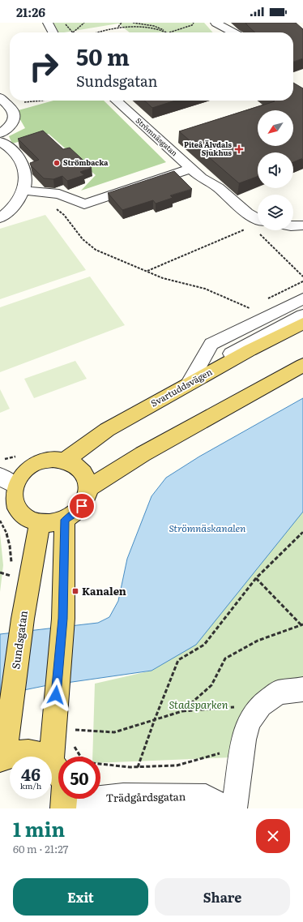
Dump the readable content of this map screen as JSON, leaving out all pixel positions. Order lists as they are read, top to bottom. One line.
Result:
{"streets":{"main road":["Svartuddsvägen","Sundsgatan"],"street":["Strömnäsgatan","Trädgårdsgatan"]},"crossings":[["Svartuddsvägen","Sundsgatan"],["Sundsgatan","Trädgårdsgatan"]],"water":["Strömnäskanalen"],"parks":["Stadsparken"],"places":{"health":["Piteå Älvdals Sjukhus"],"other":["Strömbacka"],"transit":["Kanalen"]},"north":"bottom left","page":{"status":"21:26","turn":["50 m","Sundsgatan"],"speed":"46 km/h","limit":"50","heading":["1 min","60 m · 21:27"],"buttons":["Exit","Share"]}}
